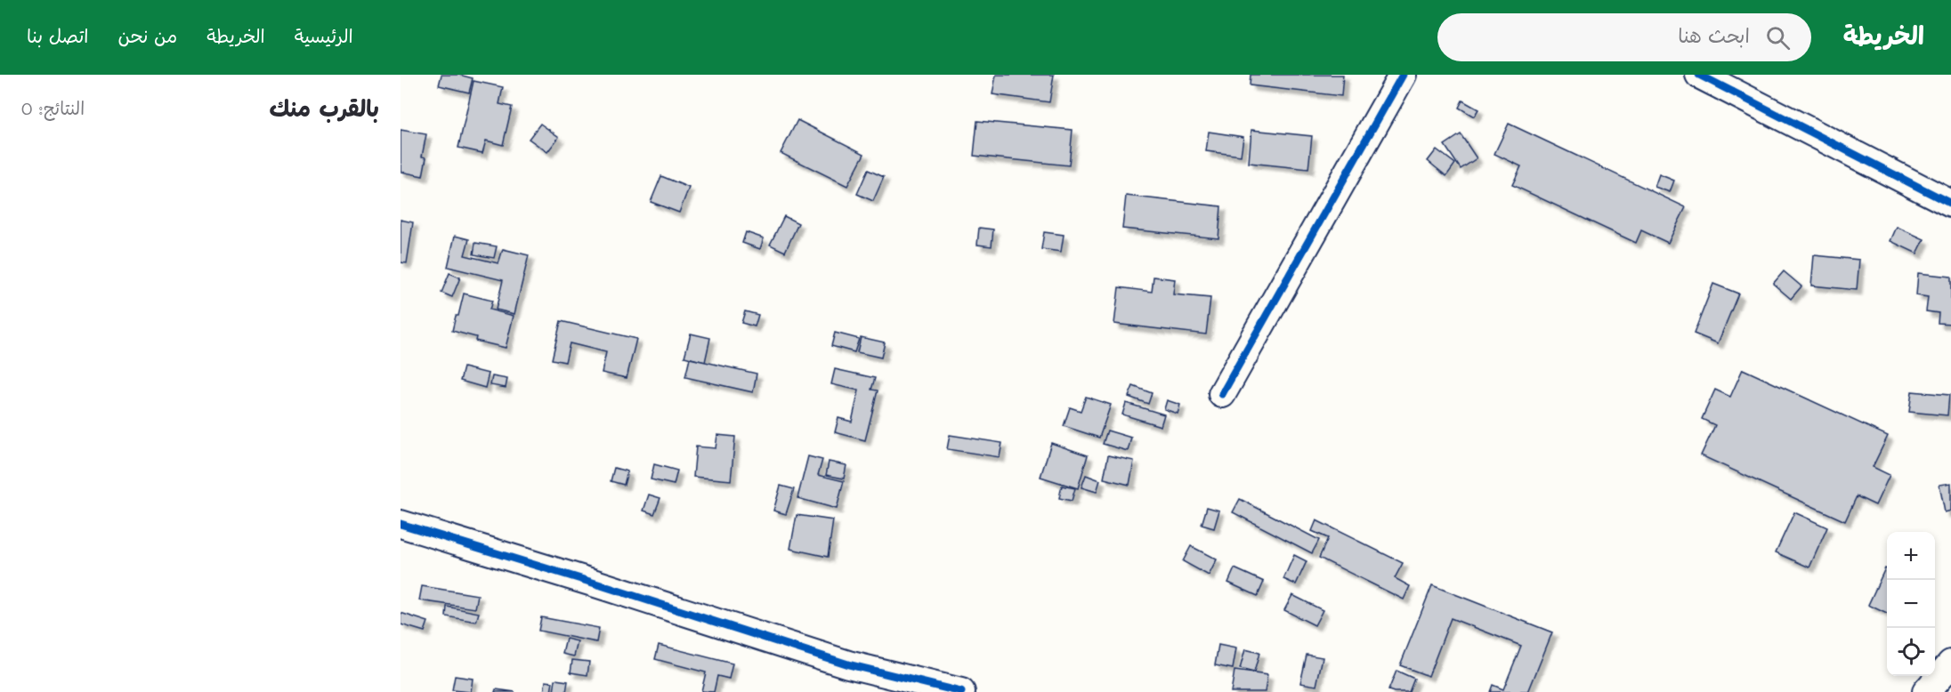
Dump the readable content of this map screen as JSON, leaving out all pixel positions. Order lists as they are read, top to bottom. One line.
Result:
{"page":{"header":"الخريطة","search":"ابحث هنا","nav":["الرئيسية","الخريطة","من نحن","اتصل بنا"],"heading":["بالقرب منك","النتائج: 0"],"map_buttons":["+","−"]}}
